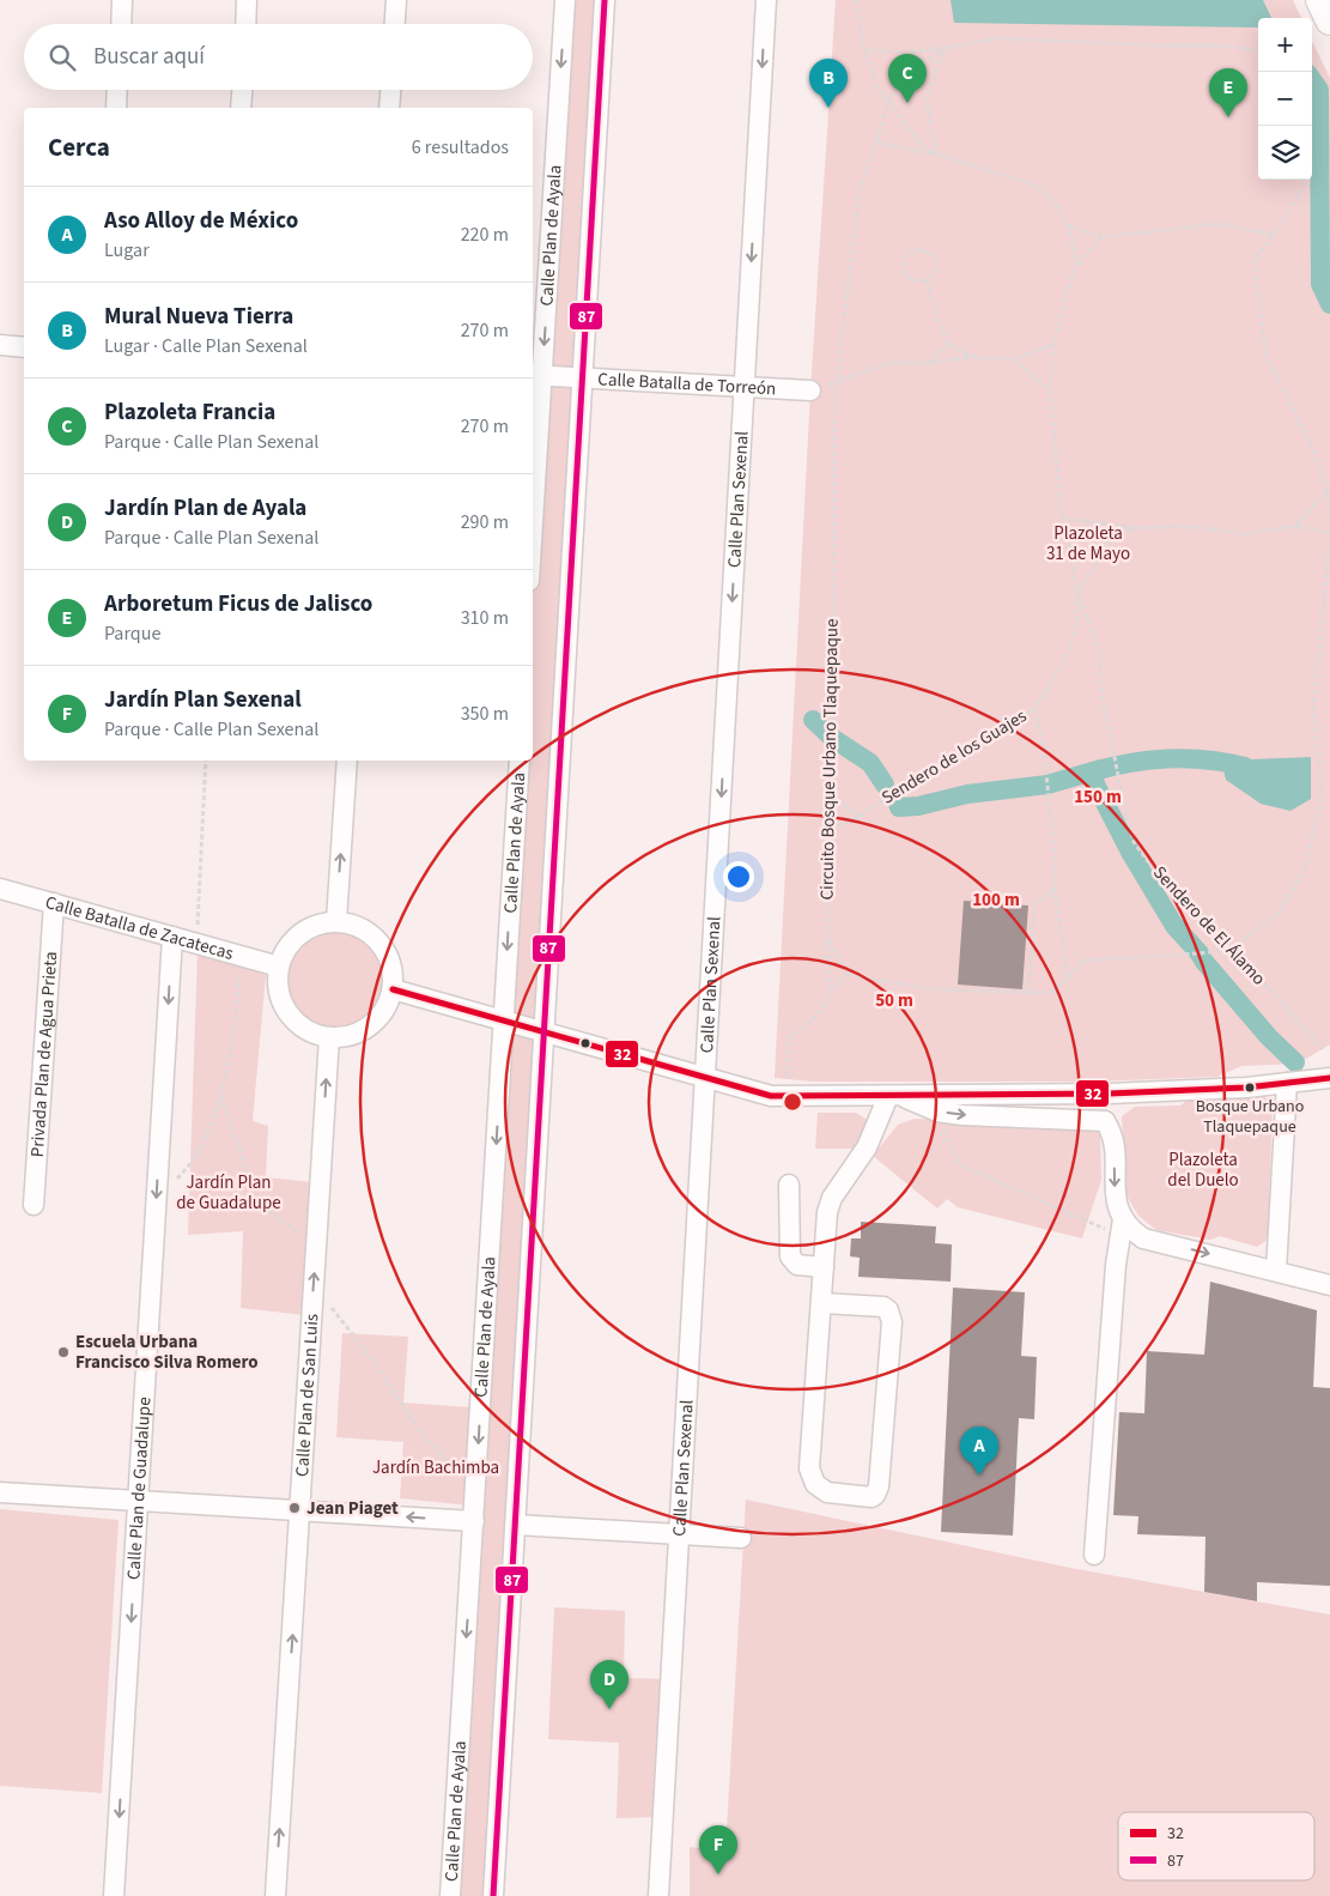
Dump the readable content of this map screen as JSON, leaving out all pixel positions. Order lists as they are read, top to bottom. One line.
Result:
{"streets":{"street":["Calle Plan de Ayala","Calle Batalla de Torreón","Calle Plan Sexenal","Calle Batalla de Zacatecas","Privada Plan de Agua Prieta","Calle Plan de San Luis","Calle Plan de Guadalupe"],"path":["Sendero de los Guajes","Circuito Bosque Urbano Tlaquepaque","Sendero de El Álamo"]},"crossings":[["Calle Plan de Ayala","Calle Batalla de Torreón"],["Calle Batalla de Torreón","Calle Plan Sexenal"],["Sendero de los Guajes","Circuito Bosque Urbano Tlaquepaque"],["Sendero de los Guajes","Sendero de El Álamo"],["Circuito Bosque Urbano Tlaquepaque","Sendero de El Álamo"],["Calle Batalla de Zacatecas","Privada Plan de Agua Prieta"],["Calle Batalla de Zacatecas","Calle Plan de San Luis"],["Calle Batalla de Zacatecas","Calle Plan de Guadalupe"]],"one_way":["Calle Plan de San Luis","Calle Plan de Guadalupe"],"parks":["Plazoleta 31 de Mayo","Plazoleta del Duelo","Jardín Plan de Guadalupe","Jardín Bachimba"],"places":["Bosque Urbano Tlaquepaque","Escuela Urbana Francisco Silva Romero","Jean Piaget"],"lines":["transit line 87","transit line 32"],"legend":["32","87"],"page":{"map_buttons":["+","−"],"search":"Buscar aquí","pins":["C","B","E","A","D","F"],"heading":["Cerca","6 resultados"],"list":[{"mark":"A","name":"Aso Alloy de México","note":"Lugar","value":"220 m"},{"mark":"B","name":"Mural Nueva Tierra","note":"Lugar · Calle Plan Sexenal","value":"270 m"},{"mark":"C","name":"Plazoleta Francia","note":"Parque · Calle Plan Sexenal","value":"270 m"},{"mark":"D","name":"Jardín Plan de Ayala","note":"Parque · Calle Plan Sexenal","value":"290 m"},{"mark":"E","name":"Arboretum Ficus de Jalisco","note":"Parque","value":"310 m"},{"mark":"F","name":"Jardín Plan Sexenal","note":"Parque · Calle Plan Sexenal","value":"350 m"}]},"rings":["150 m","100 m","50 m"]}
